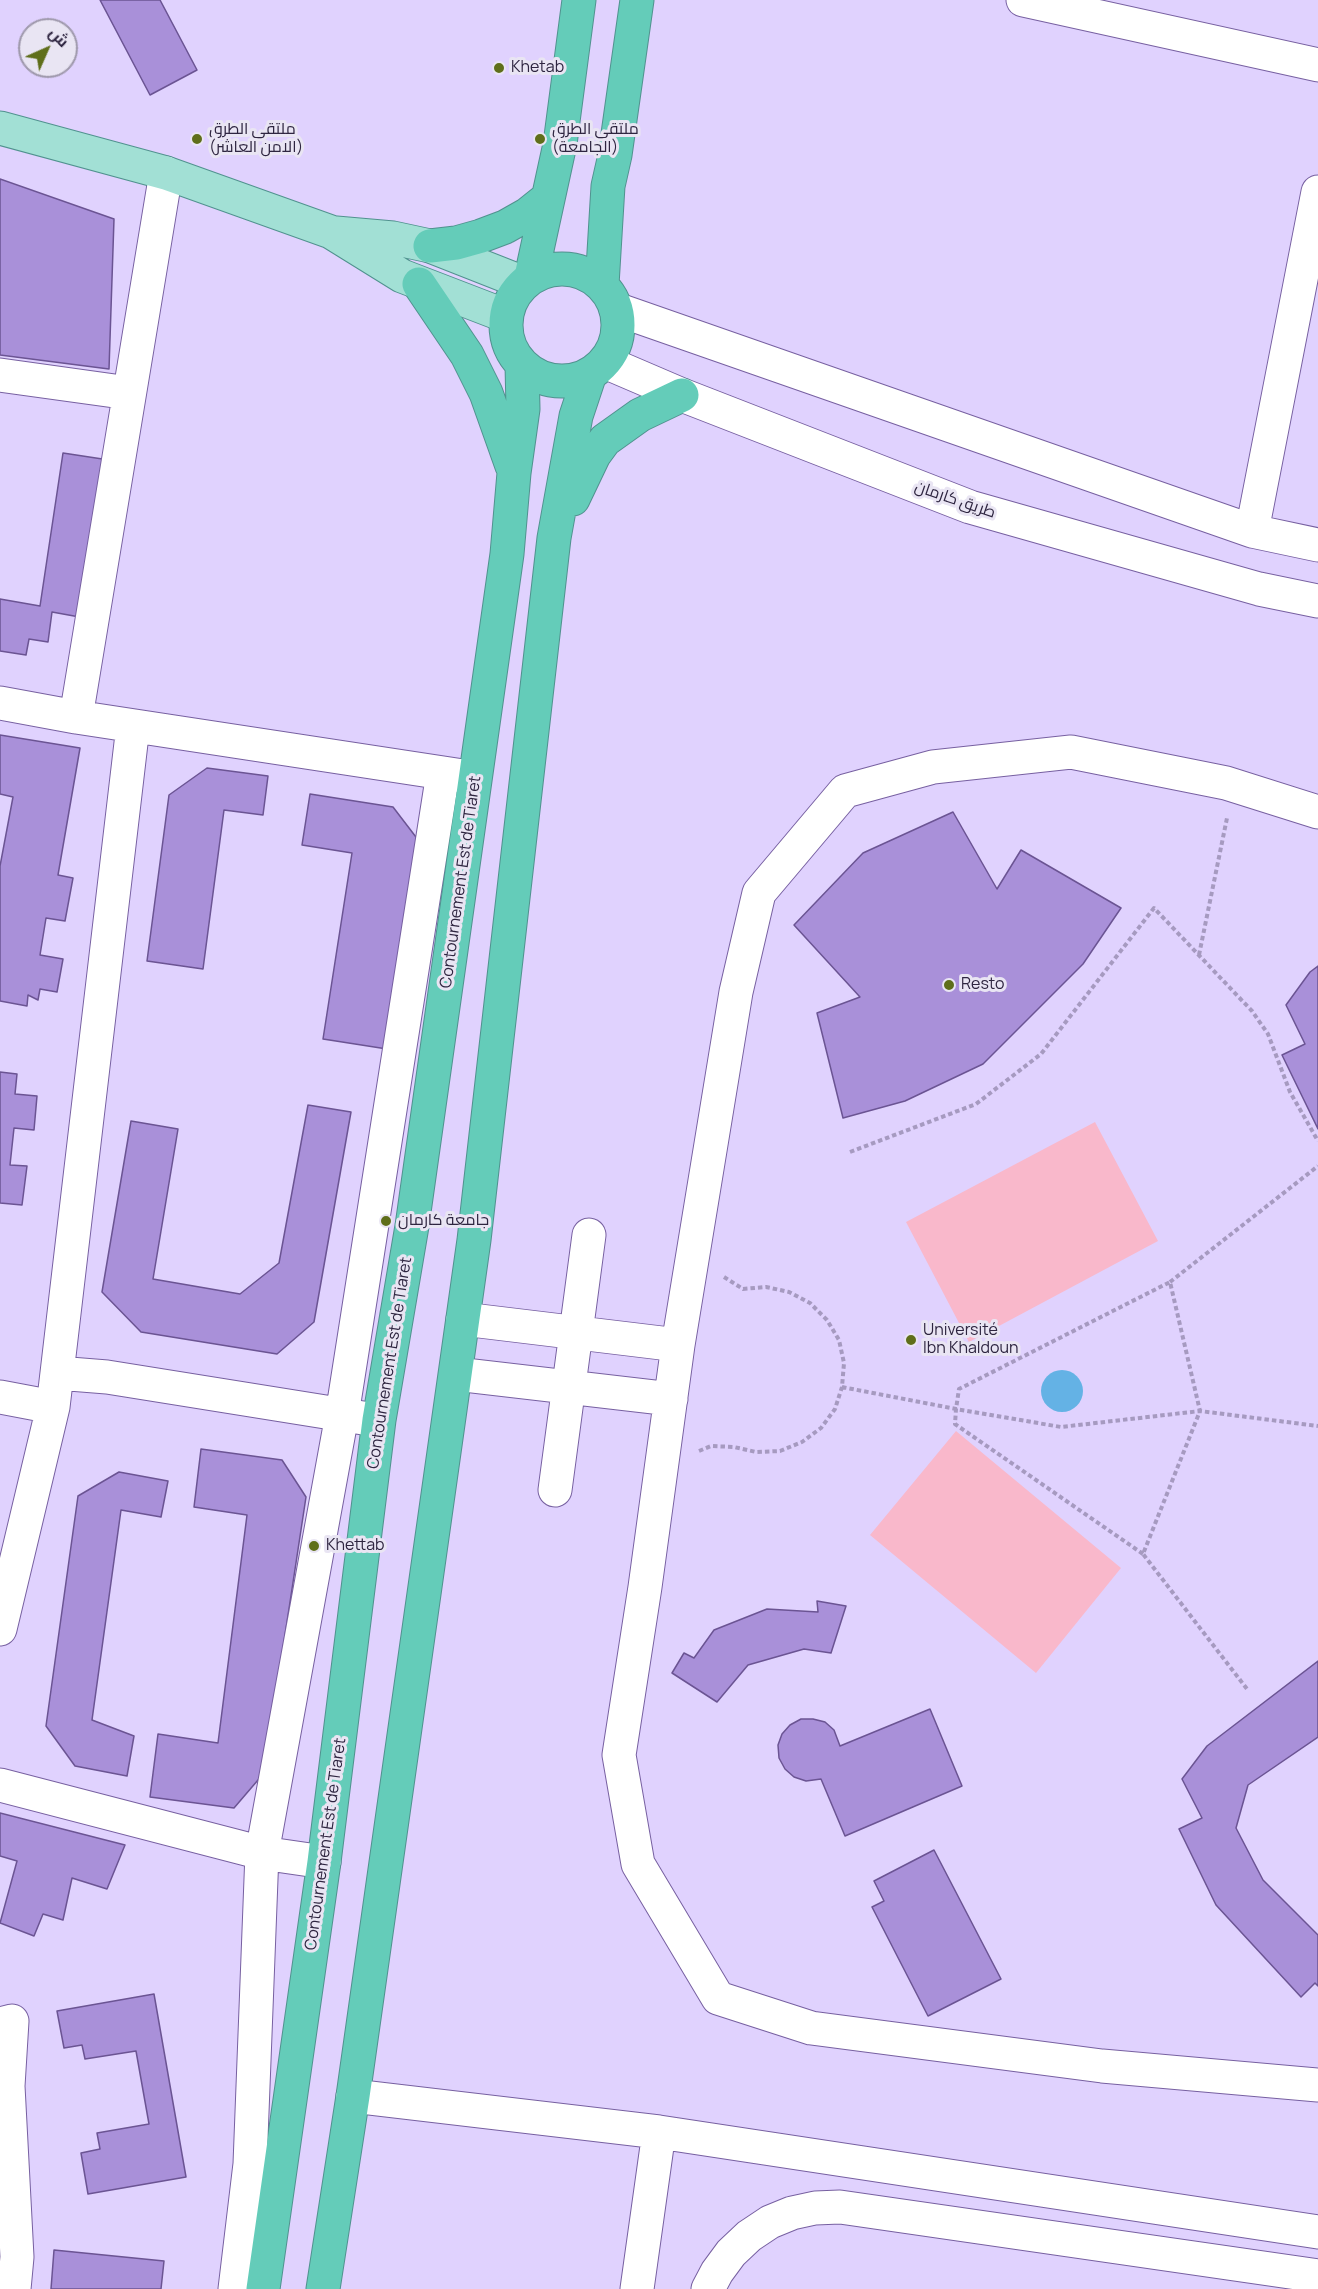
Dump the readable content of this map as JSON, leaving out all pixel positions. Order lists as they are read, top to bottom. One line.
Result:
{"streets":{"highway":["Contournement Est de Tiaret"],"street":["طريق كارمان"]},"crossings":[["طريق كارمان","Contournement Est de Tiaret"]],"places":["Khetab","ملتقى الطرق (الامن العاشر)","ملتقى الطرق (الجامعة)","Resto","جامعة كارمان","Université Ibn Khaldoun","Khettab"],"north":"top right"}
